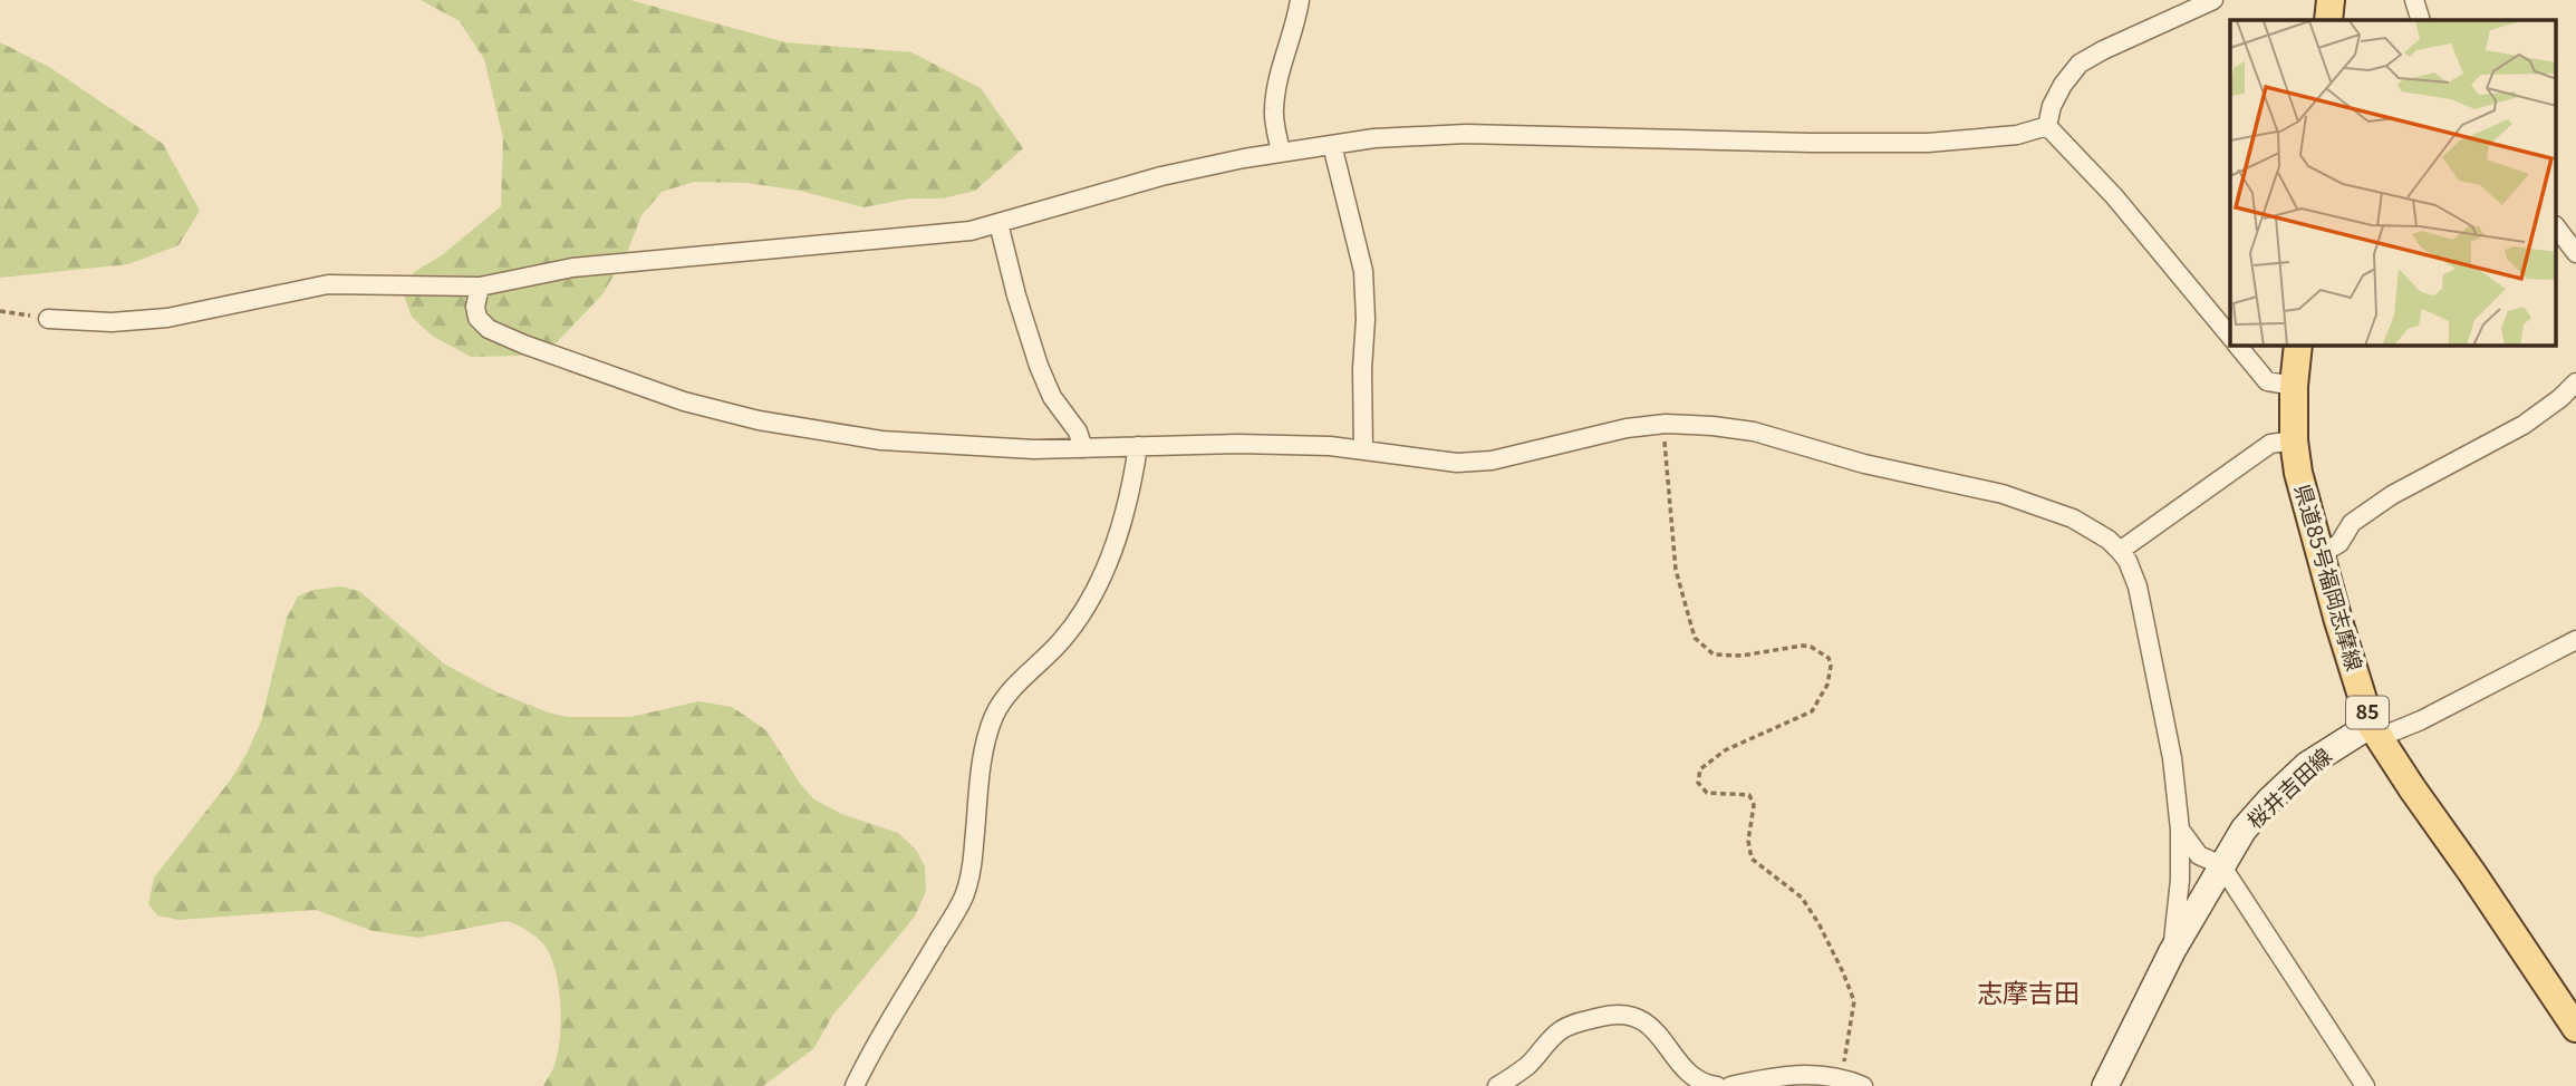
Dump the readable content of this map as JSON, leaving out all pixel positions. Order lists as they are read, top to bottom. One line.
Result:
{"streets":{"main road":["県道85号福岡志摩線","85","桜井吉田線"]},"crossings":[["県道85号福岡志摩線","桜井吉田線"]],"districts":["志摩吉田"]}
